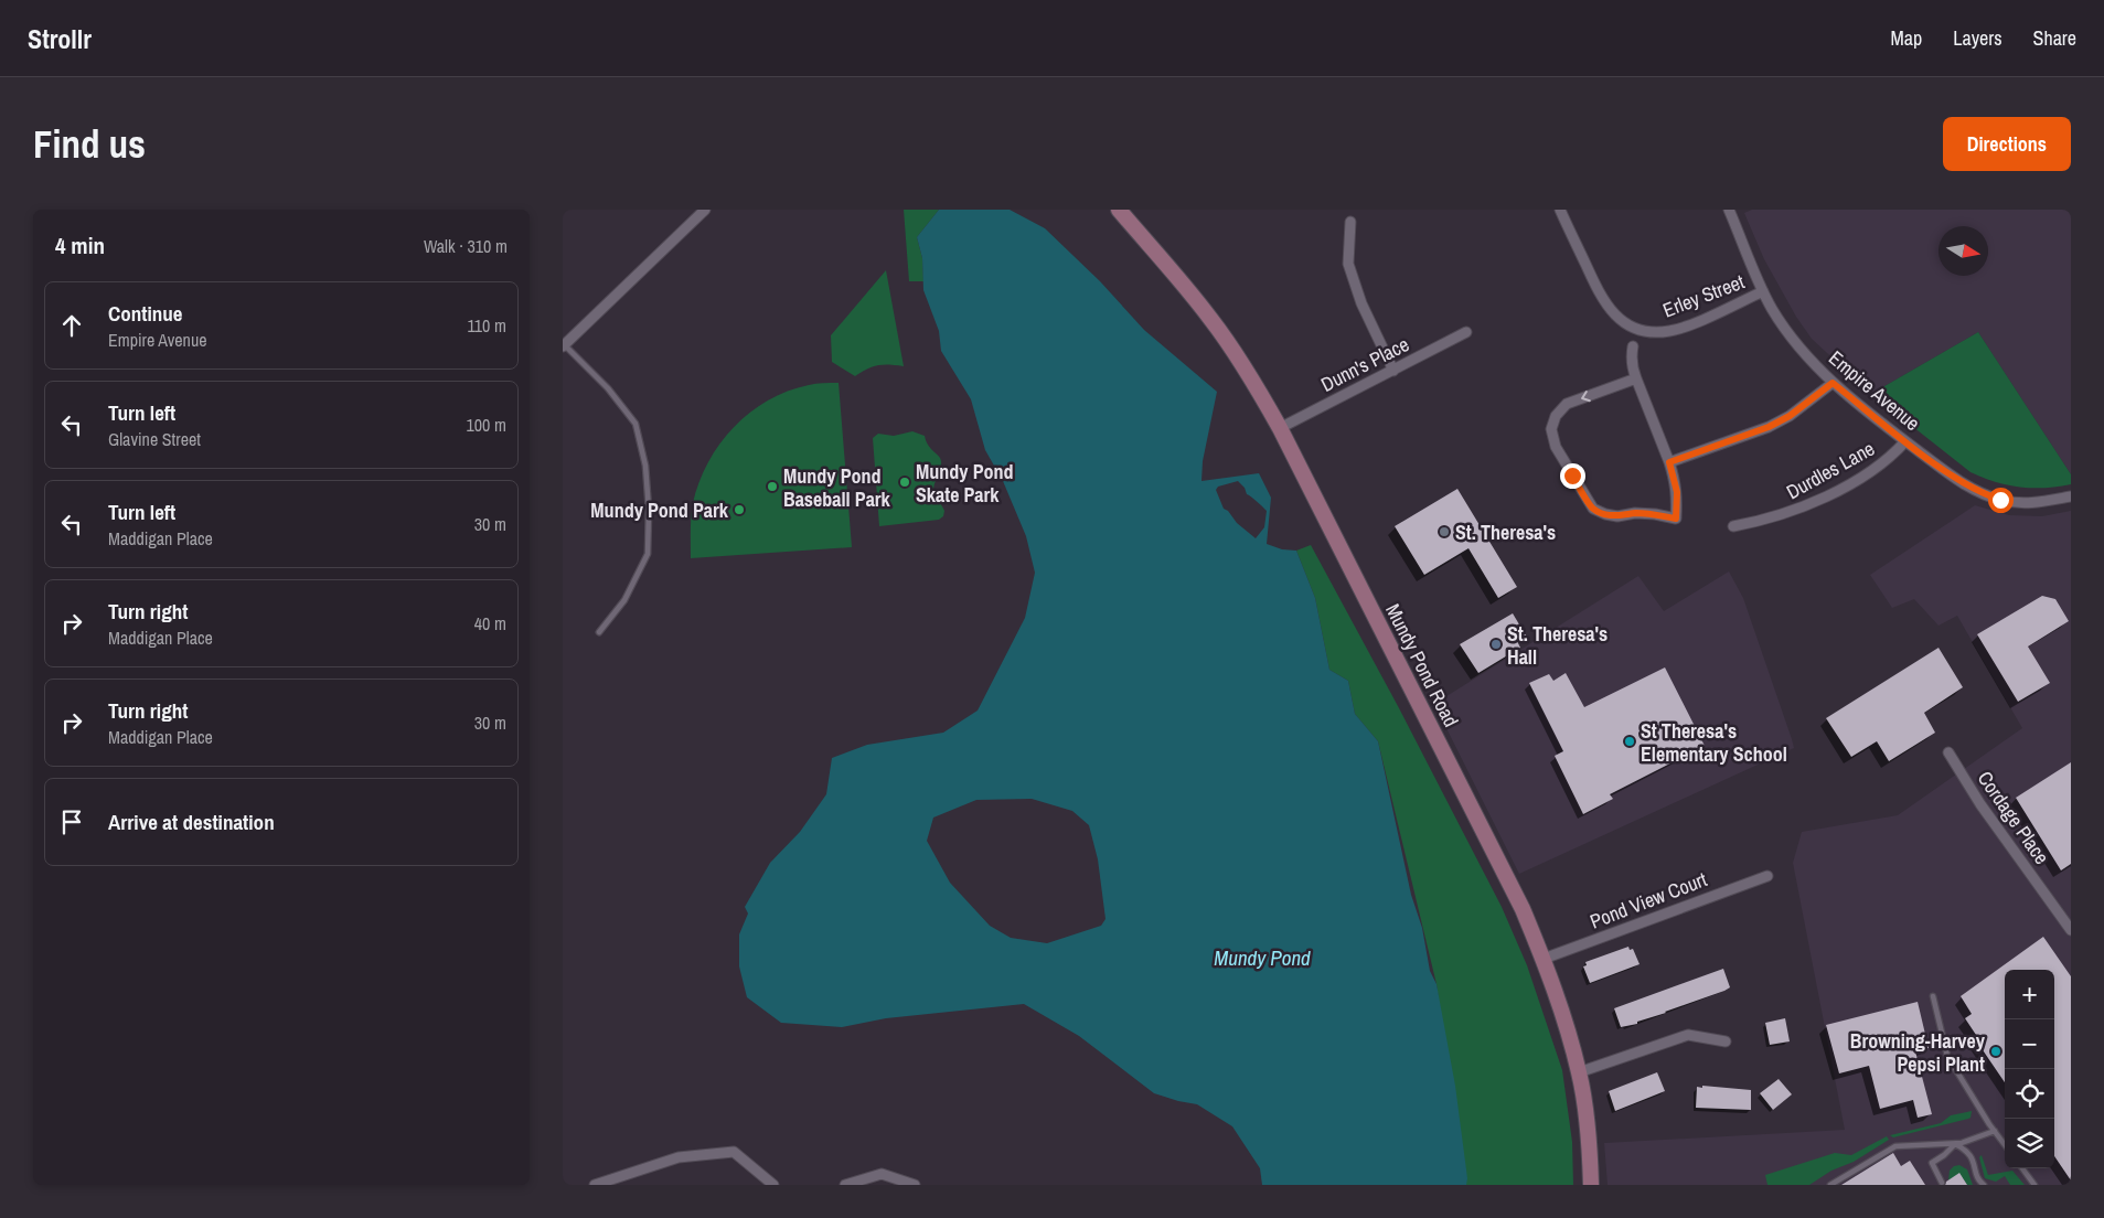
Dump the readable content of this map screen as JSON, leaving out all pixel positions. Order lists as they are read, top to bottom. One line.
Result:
{"streets":{"street":["Erley Street","Dunn's Place","Empire Avenue","Durdles Lane","Mundy Pond Road","Cordage Place","Pond View Court"]},"crossings":[["Erley Street","Empire Avenue"],["Dunn's Place","Mundy Pond Road"],["Empire Avenue","Durdles Lane"],["Mundy Pond Road","Pond View Court"]],"water":["Mundy Pond"],"places":["Mundy Pond Skate Park","Mundy Pond Baseball Park","Mundy Pond Park","St. Theresa's","St. Theresa's Hall","St Theresa's Elementary School","Browning-Harvey Pepsi Plant"],"north":"right","page":{"header":"Strollr","nav":["Map","Layers","Share"],"buttons":"Directions","title":"Find us","heading":["4 min","Walk · 310 m"],"list":[["Continue","Empire Avenue","110 m"],["Turn left","Glavine Street","100 m"],["Turn left","Maddigan Place","30 m"],["Turn right","Maddigan Place","40 m"],["Turn right","Maddigan Place","30 m"],"Arrive at destination"],"map_buttons":["+","−"]}}
